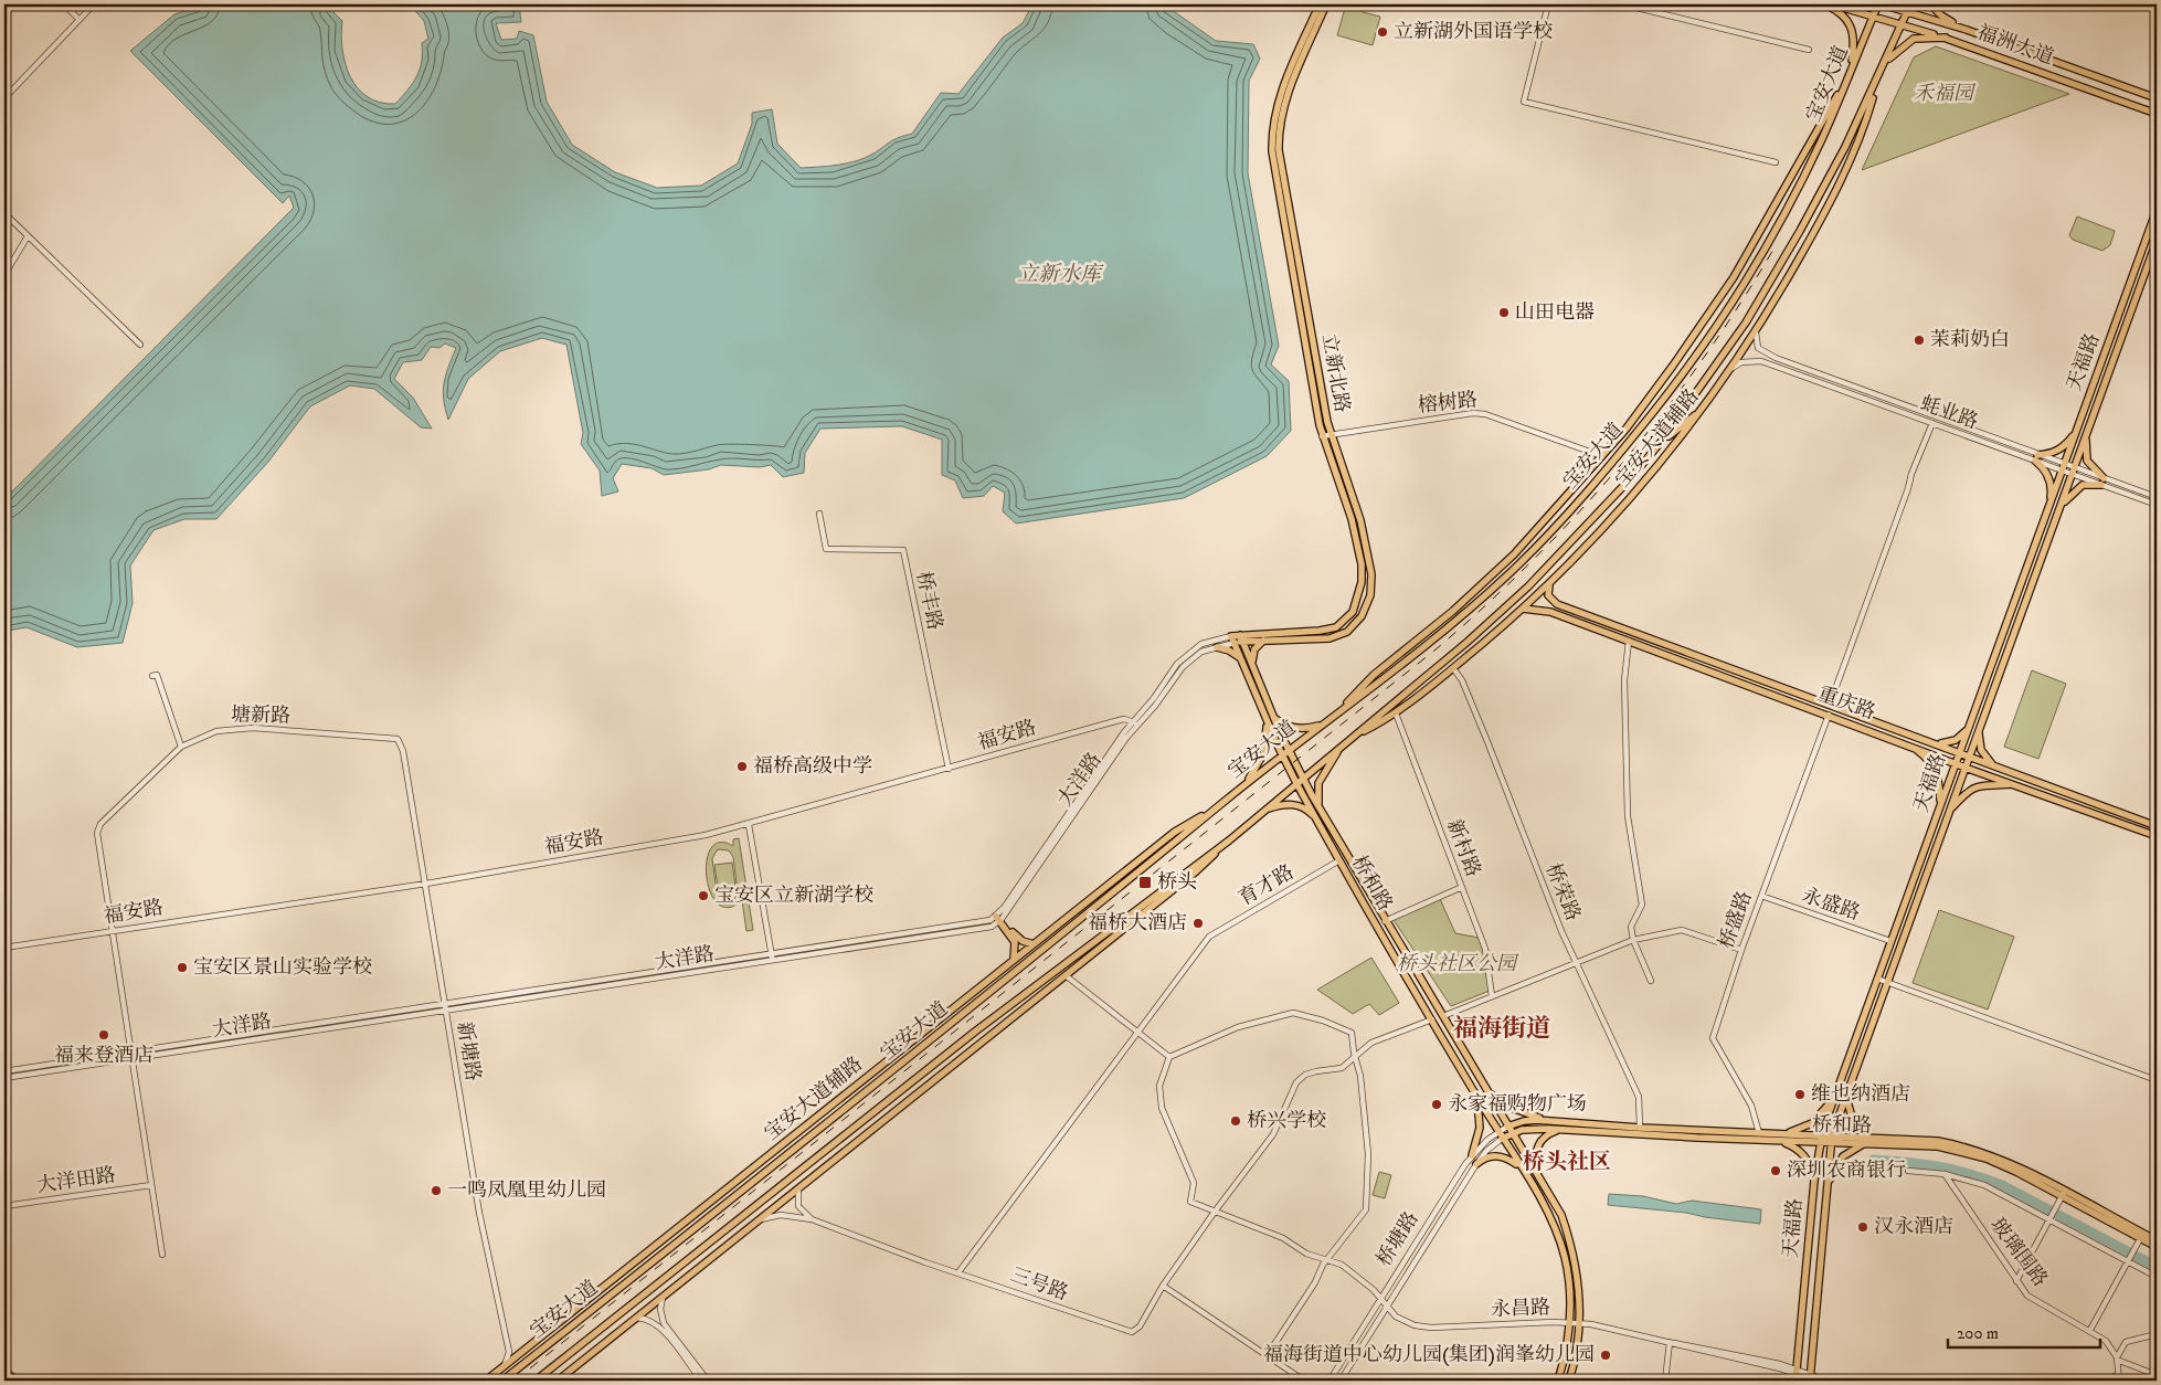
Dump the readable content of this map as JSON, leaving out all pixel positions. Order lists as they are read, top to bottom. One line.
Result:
{"streets":{"main road":["福洲大道","宝安大道","天福路","立新北路","宝安大道辅路","重庆路","桥和路","桥塘路"],"street":["榕树路","蚝业路","桥丰路","塘新路","福安路","大洋路","新村路","育才路","桥荣路","永盛路","桥盛路","新塘路","大洋田路","玻璃围路","三号路","永昌路"]},"crossings":[["福洲大道","宝安大道"],["宝安大道","宝安大道辅路"],["宝安大道","桥和路"],["天福路","蚝业路"],["天福路","重庆路"],["天福路","桥和路"],["天福路","永盛路"],["天福路","永昌路"],["立新北路","榕树路"],["立新北路","大洋路"],["立新北路","桥和路"],["榕树路","宝安大道辅路"],["蚝业路","宝安大道辅路"],["宝安大道辅路","重庆路"],["宝安大道辅路","新村路"],["宝安大道辅路","桥荣路"],["宝安大道辅路","新塘路"],["桥丰路","福安路"],["重庆路","桥盛路"],["塘新路","福安路"],["塘新路","新塘路"],["福安路","大洋路"],["福安路","新塘路"],["大洋路","桥和路"],["大洋路","新塘路"],["桥和路","育才路"],["桥和路","桥荣路"],["桥和路","桥盛路"],["桥和路","桥塘路"],["桥和路","永昌路"],["永盛路","桥盛路"],["桥塘路","永昌路"]],"districts":["福海街道","桥头社区"],"water":["立新水库"],"parks":["禾福园","桥头社区公园"],"places":{"other":["立新湖外国语学校","山田电器","茉莉奶白","福桥高级中学","宝安区立新湖学校","福桥大酒店","宝安区景山实验学校","福来登酒店","维也纳酒店","永家福购物广场","桥兴学校","深圳农商银行","一鸣凤凰里幼儿园","汉永酒店","福海街道中心幼儿园(集团)润峯幼儿园"],"transit":["桥头"]},"scale_bar":"200 m"}
